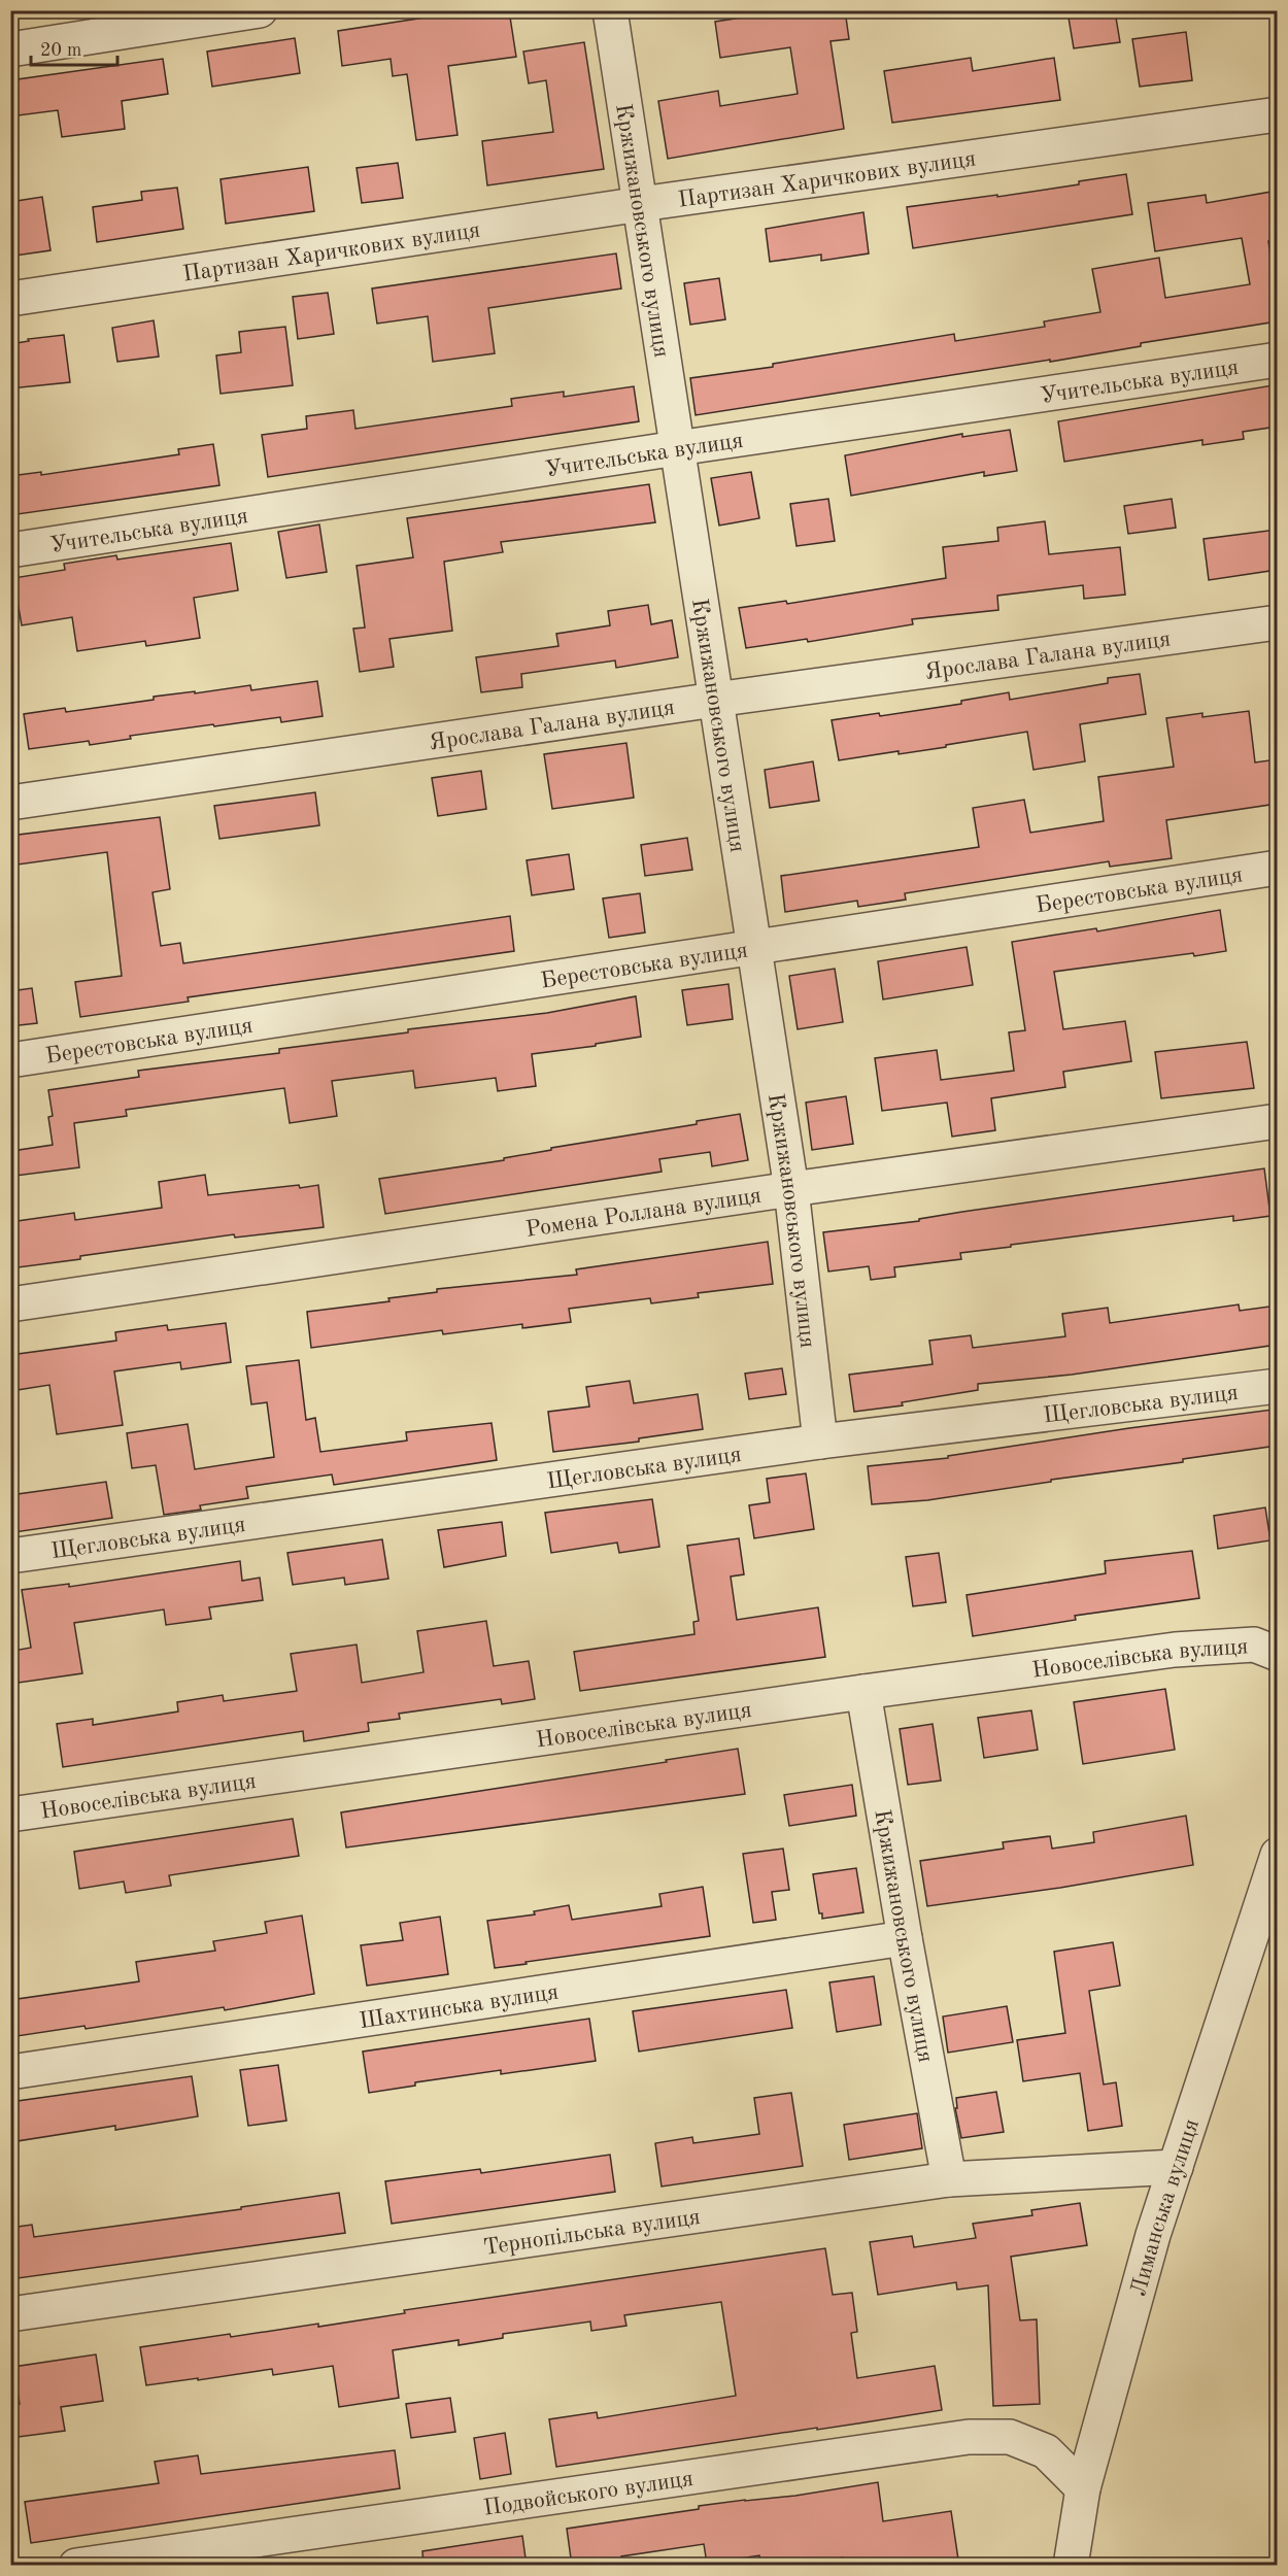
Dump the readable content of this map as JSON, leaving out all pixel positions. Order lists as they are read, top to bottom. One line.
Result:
{"streets":{"street":["Партизан Харичкових вулиця","Кржижановського вулиця","Учительська вулиця","Ярослава Галана вулиця","Берестовська вулиця","Ромена Роллана вулиця","Щегловська вулиця","Новоселівська вулиця","Шахтинська вулиця","Лиманська вулиця","Тернопільська вулиця","Подвойського вулиця"]},"crossings":[["Партизан Харичкових вулиця","Кржижановського вулиця"],["Кржижановського вулиця","Учительська вулиця"],["Кржижановського вулиця","Ярослава Галана вулиця"],["Кржижановського вулиця","Берестовська вулиця"],["Кржижановського вулиця","Ромена Роллана вулиця"],["Кржижановського вулиця","Щегловська вулиця"],["Кржижановського вулиця","Новоселівська вулиця"],["Кржижановського вулиця","Шахтинська вулиця"],["Кржижановського вулиця","Тернопільська вулиця"],["Лиманська вулиця","Тернопільська вулиця"],["Лиманська вулиця","Подвойського вулиця"]],"scale_bar":"20 m"}
